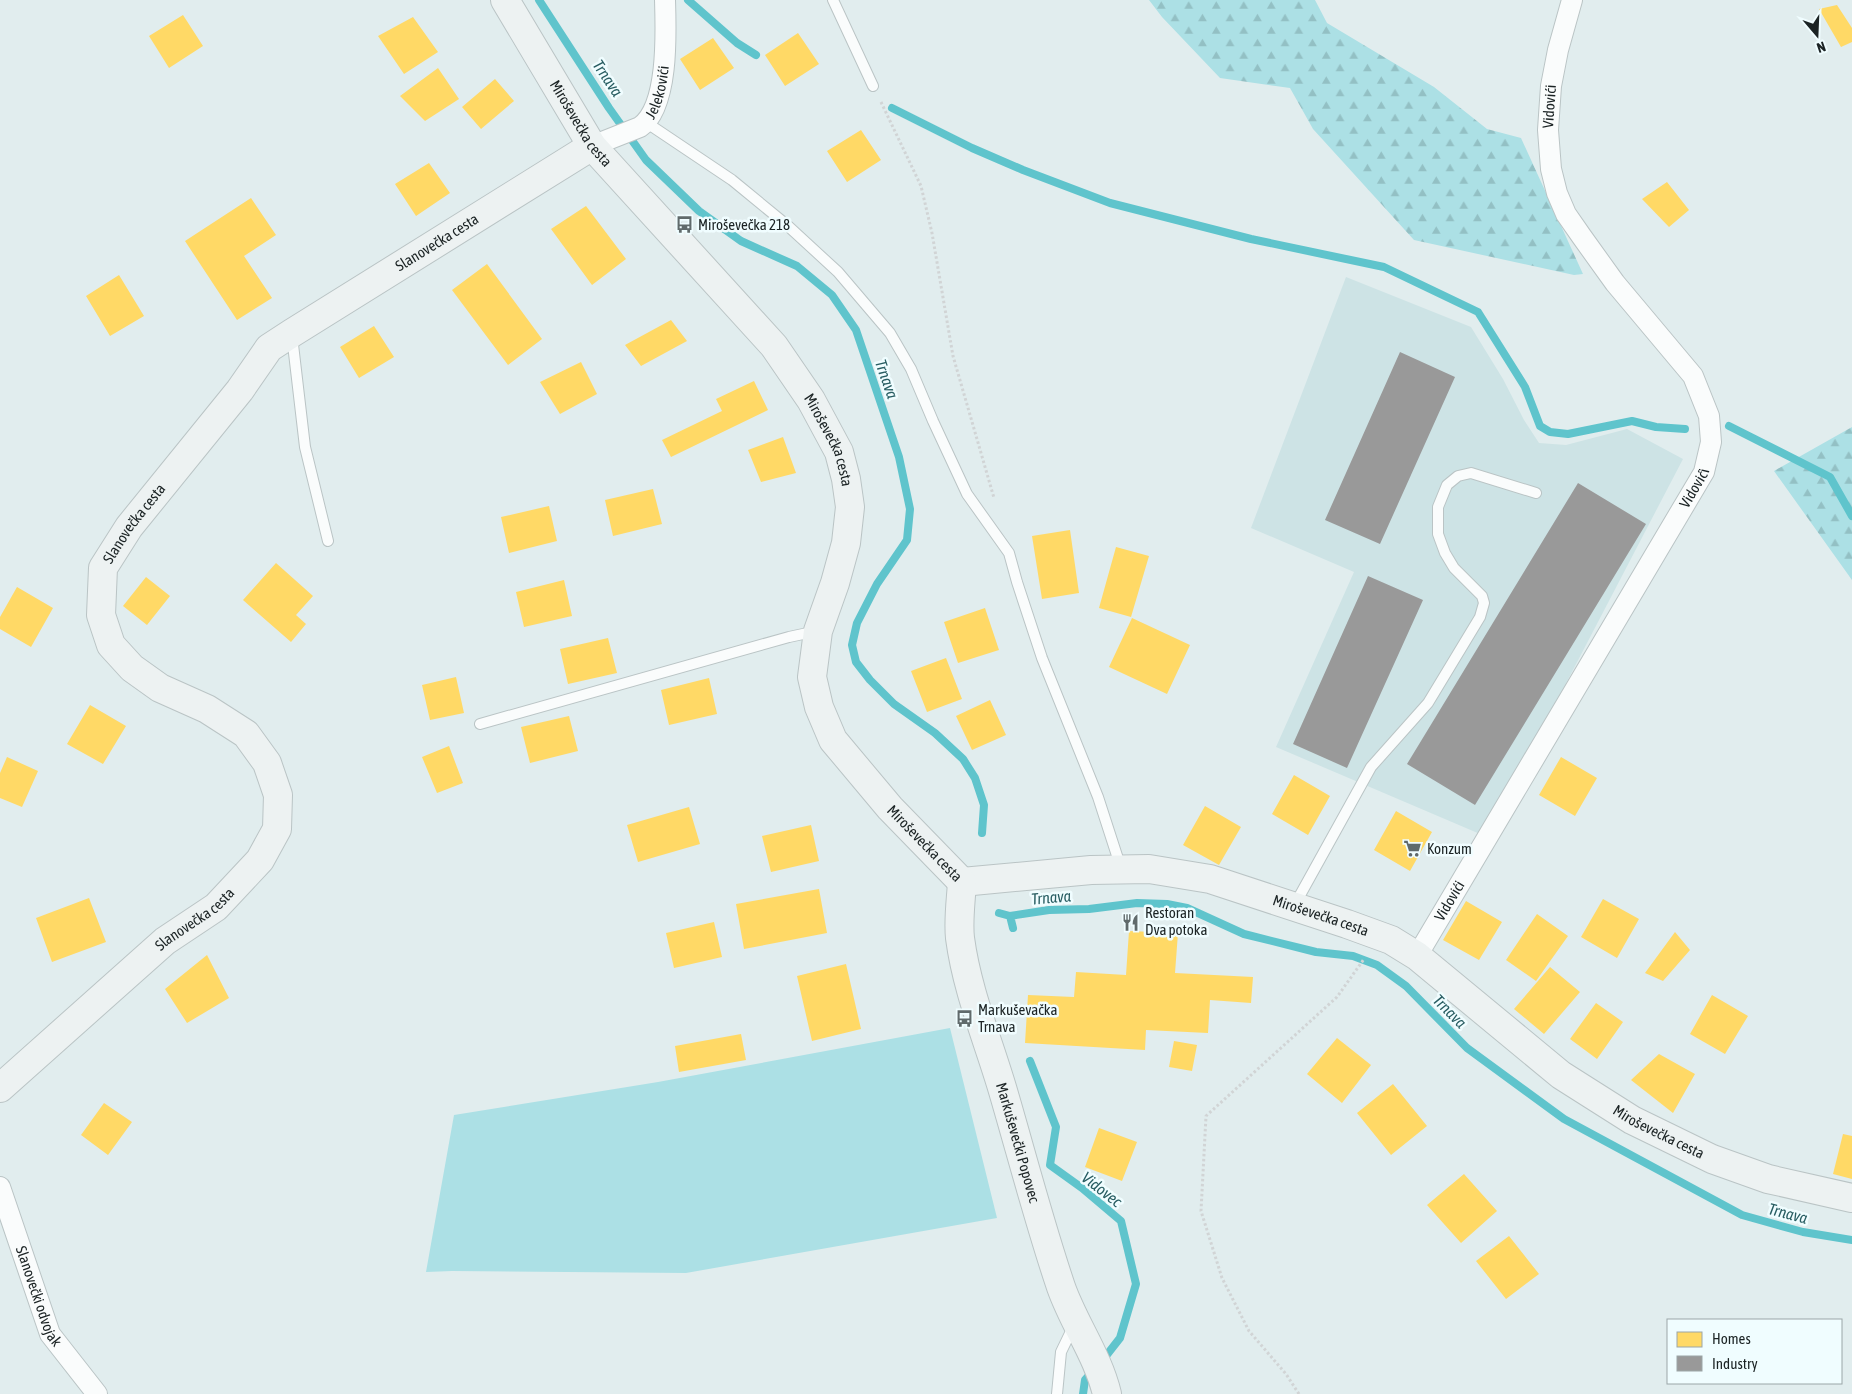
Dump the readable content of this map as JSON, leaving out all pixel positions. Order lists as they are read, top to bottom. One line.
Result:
{"streets":{"main road":["Miroševečka cesta","Slanovečka cesta","Markuševečki Popovec"],"street":["Jelekovići","Vidovići","Slanovečki odvojak"]},"crossings":[["Jelekovići","Miroševečka cesta"],["Jelekovići","Slanovečka cesta"],["Vidovići","Miroševečka cesta"],["Miroševečka cesta","Slanovečka cesta"],["Miroševečka cesta","Markuševečki Popovec"]],"water":["Trnava","Vidovec"],"places":{"bus stop":["Miroševečka 218","Markuševačka Trnava"],"supermarket":["Konzum"],"restaurant":["Restoran Dva potoka"]},"legend":["Homes","Industry"],"north":"bottom"}
